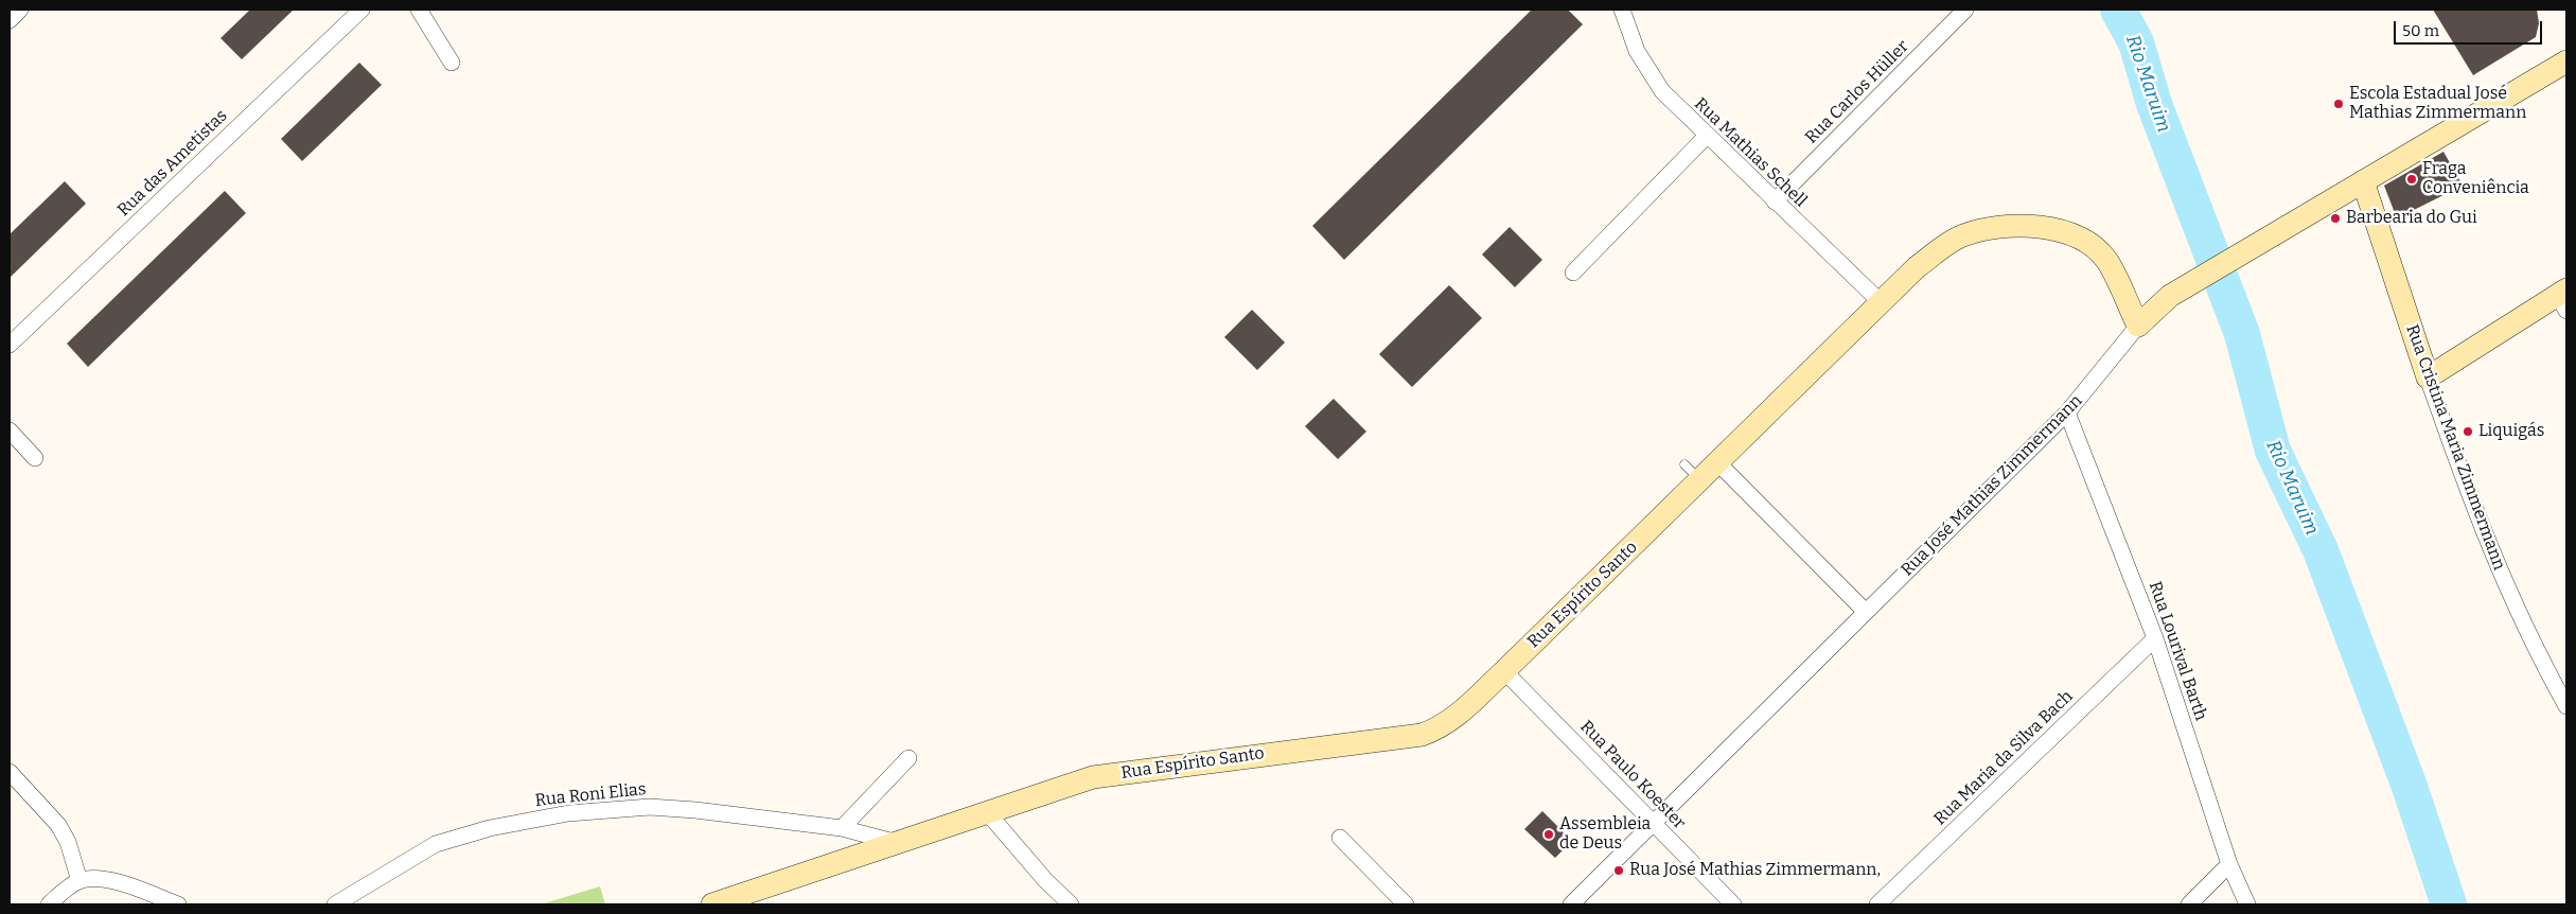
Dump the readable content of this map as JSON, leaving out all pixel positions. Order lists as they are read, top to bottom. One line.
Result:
{"streets":{"street":["Rua Carlos Hüller","Rua Mathias Schell","Rua das Ametistas","Rua Cristina Maria Zimmermann","Rua José Mathias Zimmermann","Rua Espírito Santo","Rua Lourival Barth","Rua Maria da Silva Bach","Rua Paulo Koester","Rua Roni Elias"]},"crossings":[["Rua Carlos Hüller","Rua Mathias Schell"],["Rua Mathias Schell","Rua Espírito Santo"],["Rua Cristina Maria Zimmermann","Rua José Mathias Zimmermann"],["Rua José Mathias Zimmermann","Rua Espírito Santo"],["Rua José Mathias Zimmermann","Rua Lourival Barth"],["Rua José Mathias Zimmermann","Rua Paulo Koester"],["Rua Espírito Santo","Rua Paulo Koester"],["Rua Espírito Santo","Rua Roni Elias"],["Rua Lourival Barth","Rua Maria da Silva Bach"]],"water":["Rio Maruim"],"places":["Escola Estadual José Mathias Zimmermann","Fraga Conveniência","Barbearia do Gui","Liquigás","Assembleia de Deus","Rua José Mathias Zimmermann,"],"scale_bar":"50 m"}
